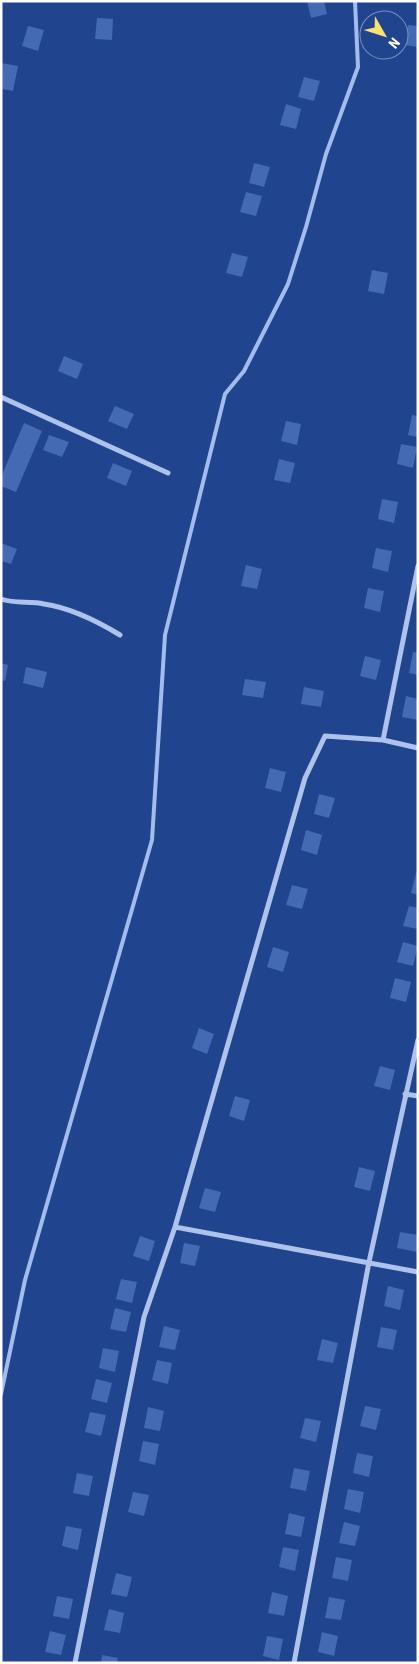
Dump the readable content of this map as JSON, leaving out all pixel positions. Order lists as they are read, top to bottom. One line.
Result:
{"north":"bottom right"}
